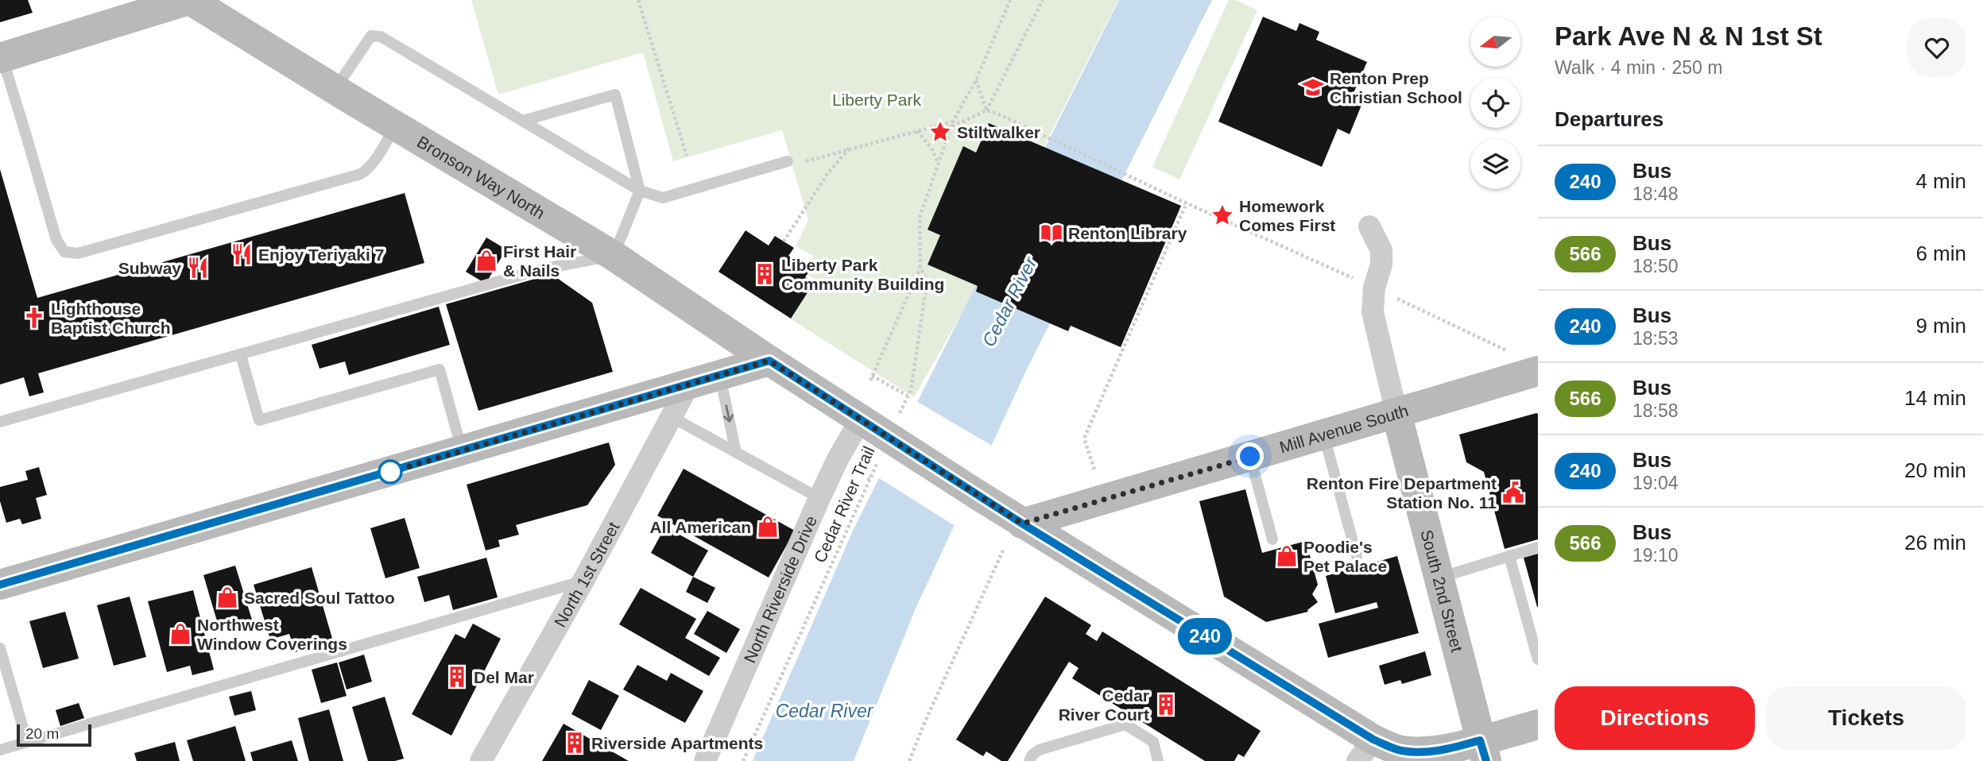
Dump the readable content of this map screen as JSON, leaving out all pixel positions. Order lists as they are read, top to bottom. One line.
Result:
{"streets":{"main road":["Bronson Way North","Mill Avenue South","South 2nd Street"],"street":["North 1st Street","North Riverside Drive"],"path":["Cedar River Trail"]},"crossings":[["Bronson Way North","Mill Avenue South"],["Bronson Way North","North Riverside Drive"],["Bronson Way North","South 2nd Street"],["Mill Avenue South","South 2nd Street"]],"water":["Cedar River"],"parks":["Liberty Park"],"places":{"school or university":["Renton Prep Christian School"],"place":["Stiltwalker","Homework Comes First"],"library":["Renton Library"],"restaurant":["Enjoy Teriyaki 7","Subway"],"shop":["First Hair & Nails","All American","Poodie's Pet Palace","Sacred Soul Tattoo","Northwest Window Coverings"],"building":["Liberty Park Community Building","Del Mar","Cedar River Court","Riverside Apartments"],"church":["Lighthouse Baptist Church"],"public building":["Renton Fire Department Station No. 11"]},"lines":["bus line 240"],"scale_bar":"20 m","north":"left","page":{"on_map":"240","heading":[["Park Ave N & N 1st St","Walk · 4 min · 250 m"],"Departures"],"list":[{"mark":"240","name":"Bus","note":"18:48","value":"4 min"},{"mark":"566","name":"Bus","note":"18:50","value":"6 min"},{"mark":"240","name":"Bus","note":"18:53","value":"9 min"},{"mark":"566","name":"Bus","note":"18:58","value":"14 min"},{"mark":"240","name":"Bus","note":"19:04","value":"20 min"},{"mark":"566","name":"Bus","note":"19:10","value":"26 min"}],"buttons":["Directions","Tickets"],"scale":"20 m"}}
